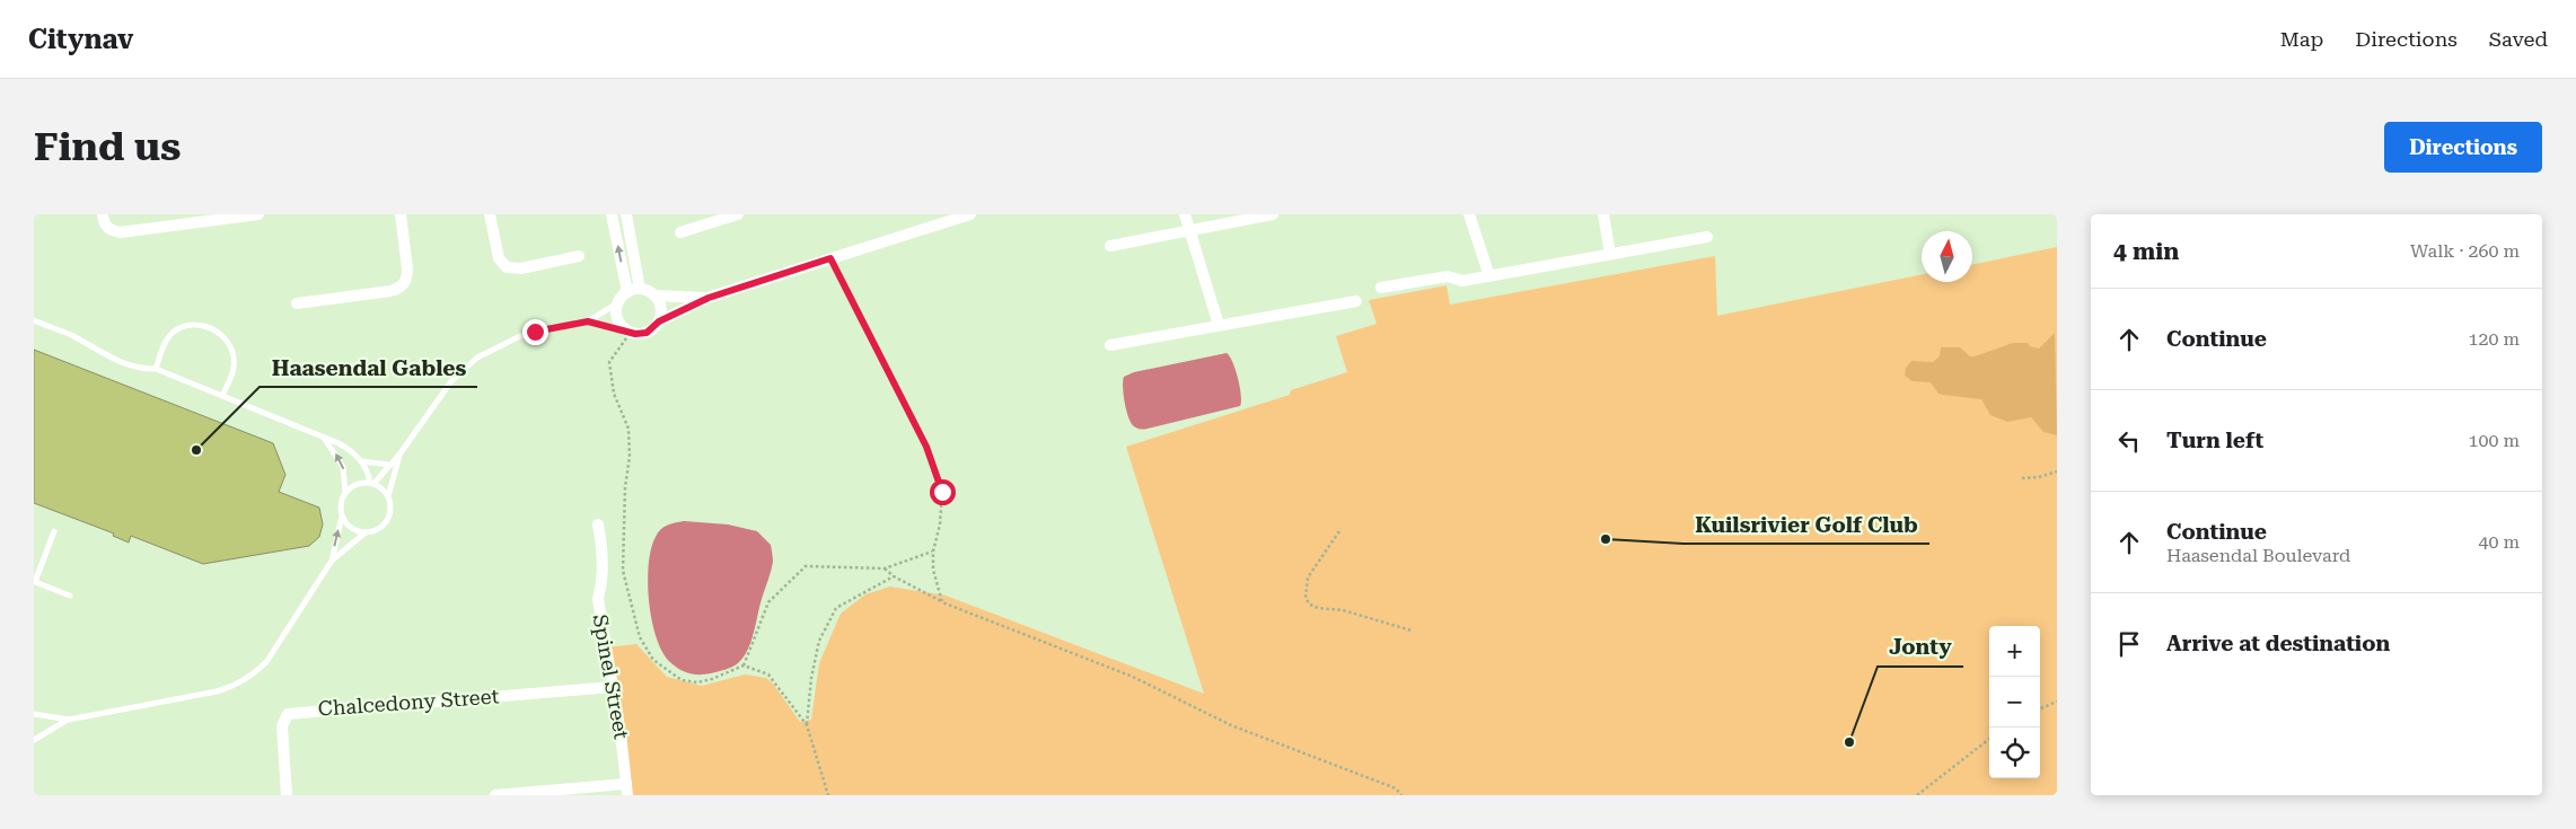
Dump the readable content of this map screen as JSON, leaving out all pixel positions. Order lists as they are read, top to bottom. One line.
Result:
{"streets":{"street":["Spinel Street","Chalcedony Street"]},"crossings":[["Spinel Street","Chalcedony Street"]],"places":["Haasendal Gables","Kuilsrivier Golf Club","Jonty"],"north":"top","page":{"header":"Citynav","nav":["Map","Directions","Saved"],"buttons":"Directions","title":"Find us","heading":["4 min","Walk · 260 m"],"list":[["Continue","120 m"],["Turn left","100 m"],["Continue","Haasendal Boulevard","40 m"],"Arrive at destination"],"map_buttons":["+","−"]}}
